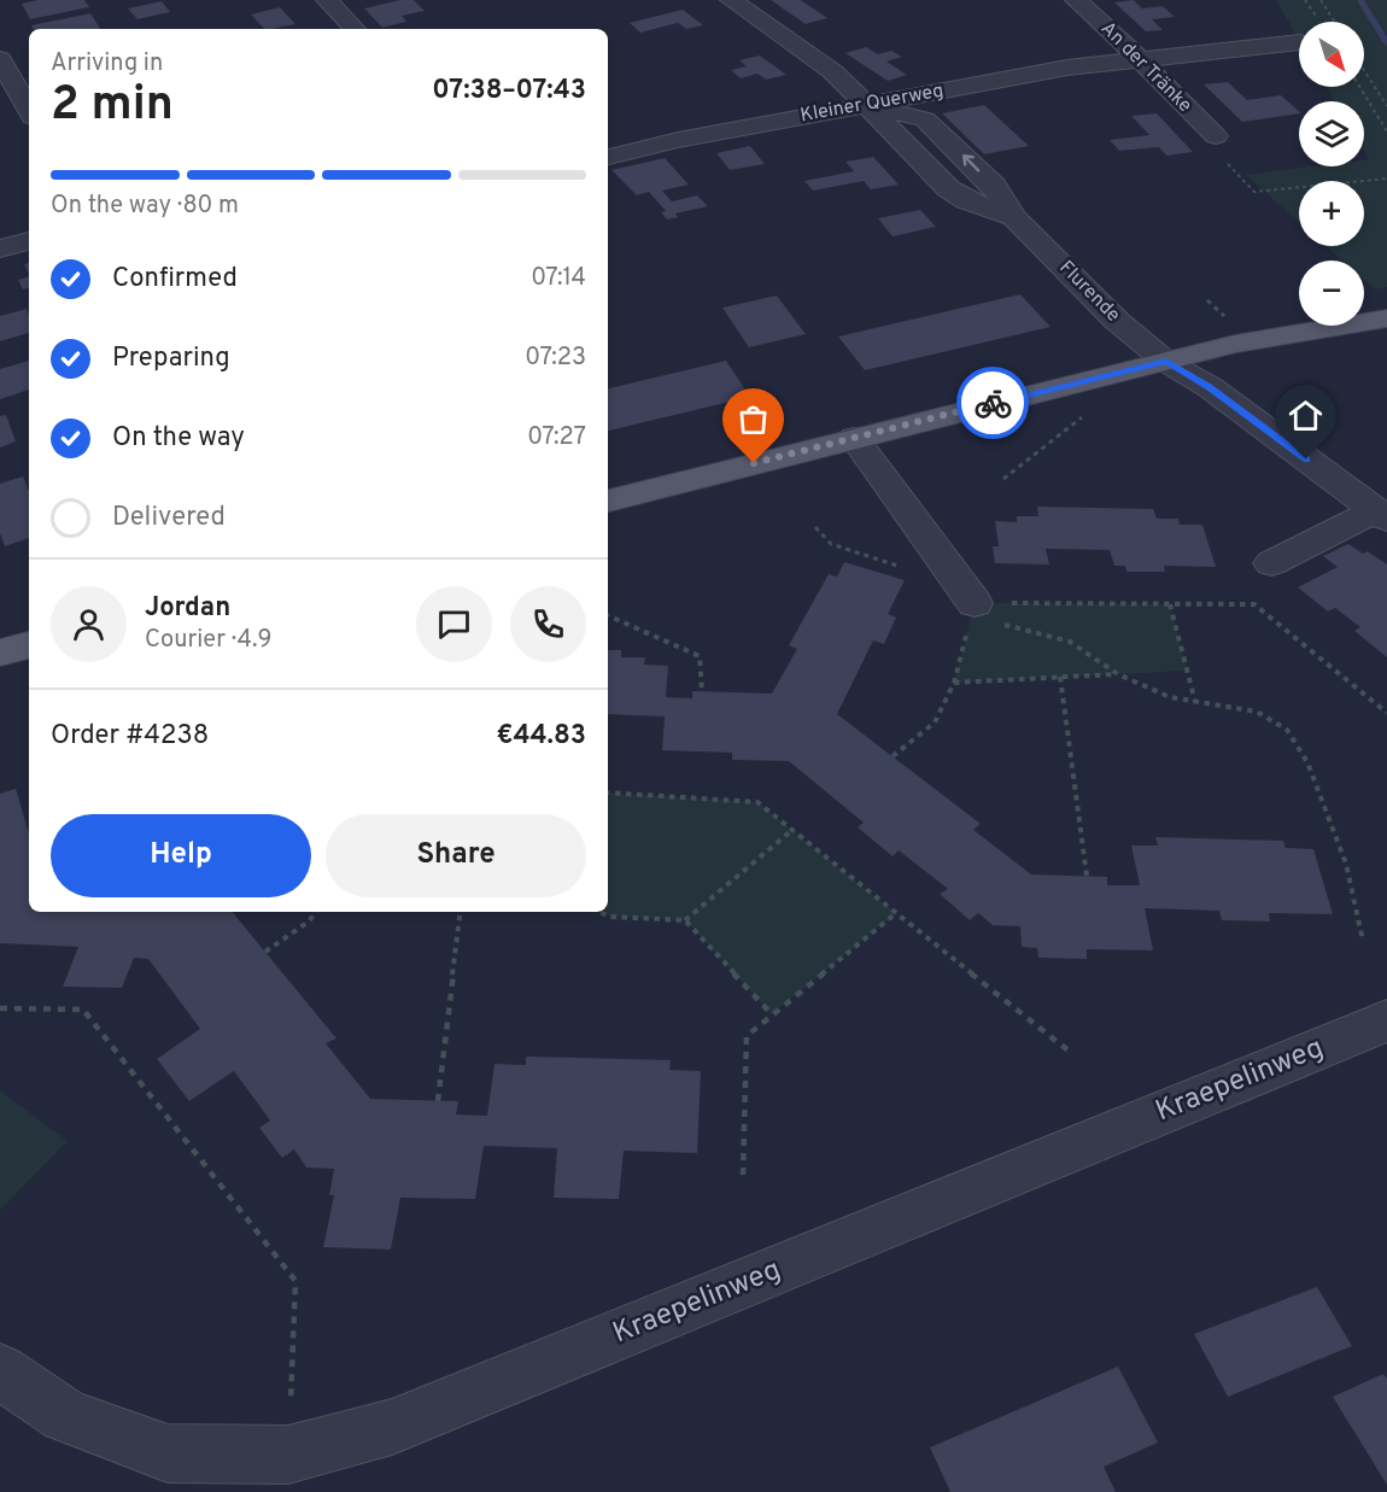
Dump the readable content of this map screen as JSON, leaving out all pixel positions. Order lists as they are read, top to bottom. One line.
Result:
{"streets":{"street":["An der Tränke","Kleiner Querweg","Flurende","Kraepelinweg"]},"crossings":[["An der Tränke","Kleiner Querweg"],["Kleiner Querweg","Flurende"]],"north":"bottom right","page":{"map_buttons":["+","−"],"heading":["2 min","Arriving in","07:38–07:43"],"panel":["Jordan","Courier · 4.9","Order #4238","€44.83"],"bar":"On the way · 80 m","list":[["Confirmed","07:14"],["Preparing","07:23"],["On the way","07:27"],"Delivered"],"buttons":["Help","Share"]}}
